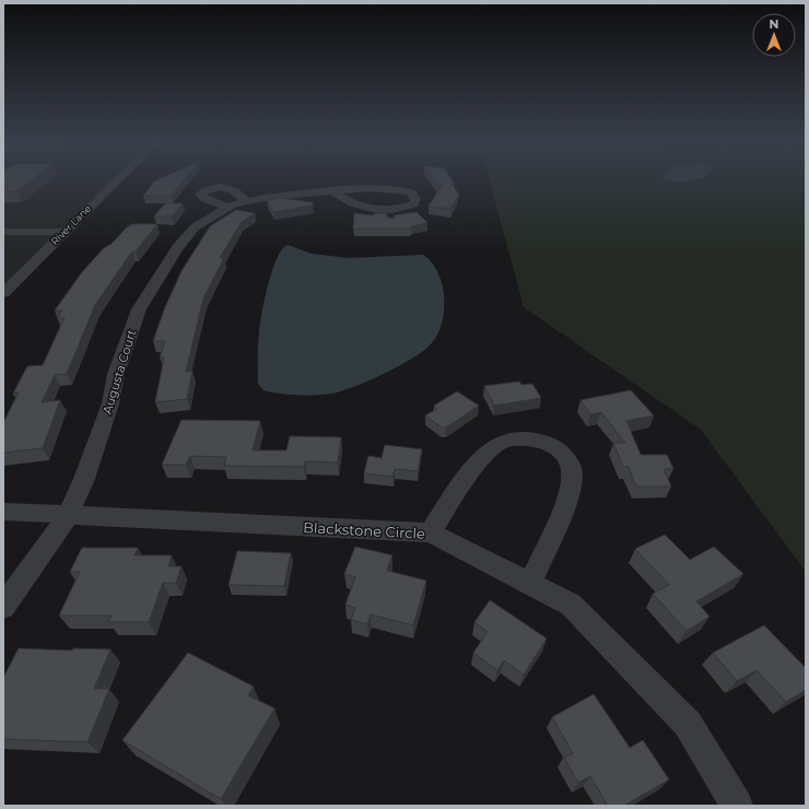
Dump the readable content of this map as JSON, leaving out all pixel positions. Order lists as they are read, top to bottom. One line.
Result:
{"streets":{"street":["River Lane","Augusta Court","Blackstone Circle"]},"crossings":[["Augusta Court","Blackstone Circle"]],"north":"top"}
